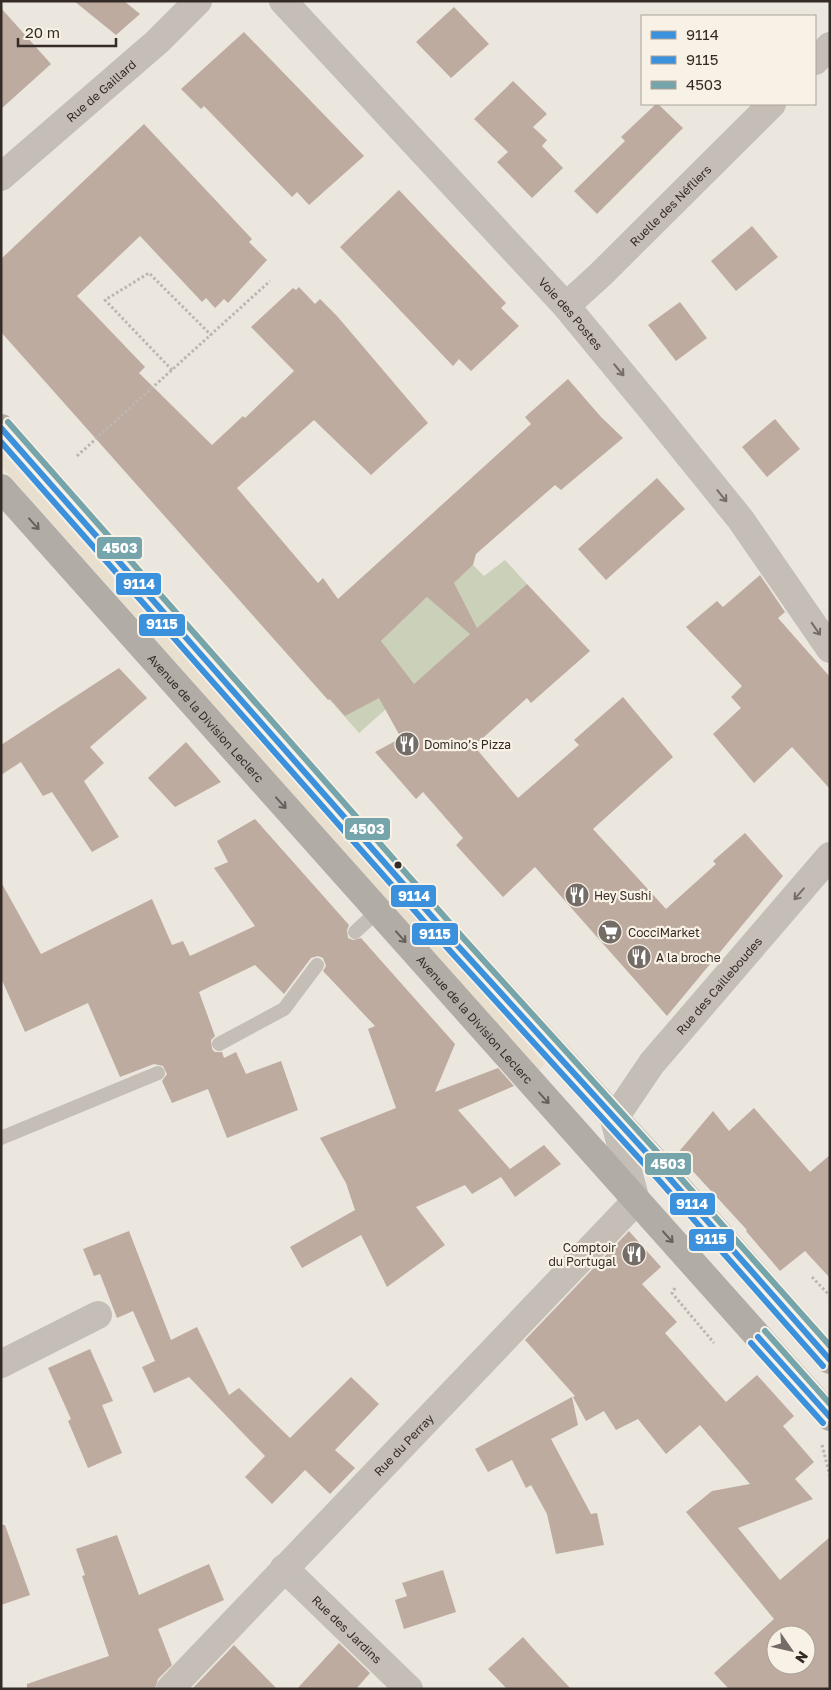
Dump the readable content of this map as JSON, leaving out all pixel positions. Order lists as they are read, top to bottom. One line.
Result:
{"streets":{"main road":["Avenue de la Division Leclerc"],"street":["Rue de Gaillard","Ruelle des Néfliers","Voie des Postes","Rue des Cailleboudes","Rue du Perray","Rue des Jardins"]},"crossings":[["Ruelle des Néfliers","Voie des Postes"],["Avenue de la Division Leclerc","Rue du Perray"],["Rue du Perray","Rue des Jardins"]],"one_way":["Voie des Postes","Rue des Cailleboudes"],"places":{"restaurant":["Domino’s Pizza","Hey Sushi","A la broche","Comptoir du Portugal"],"supermarket":["CocciMarket"]},"lines":["transit line 4503","transit line 9114","transit line 9115"],"legend":["9114","9115","4503"],"scale_bar":"20 m","north":"bottom right"}
